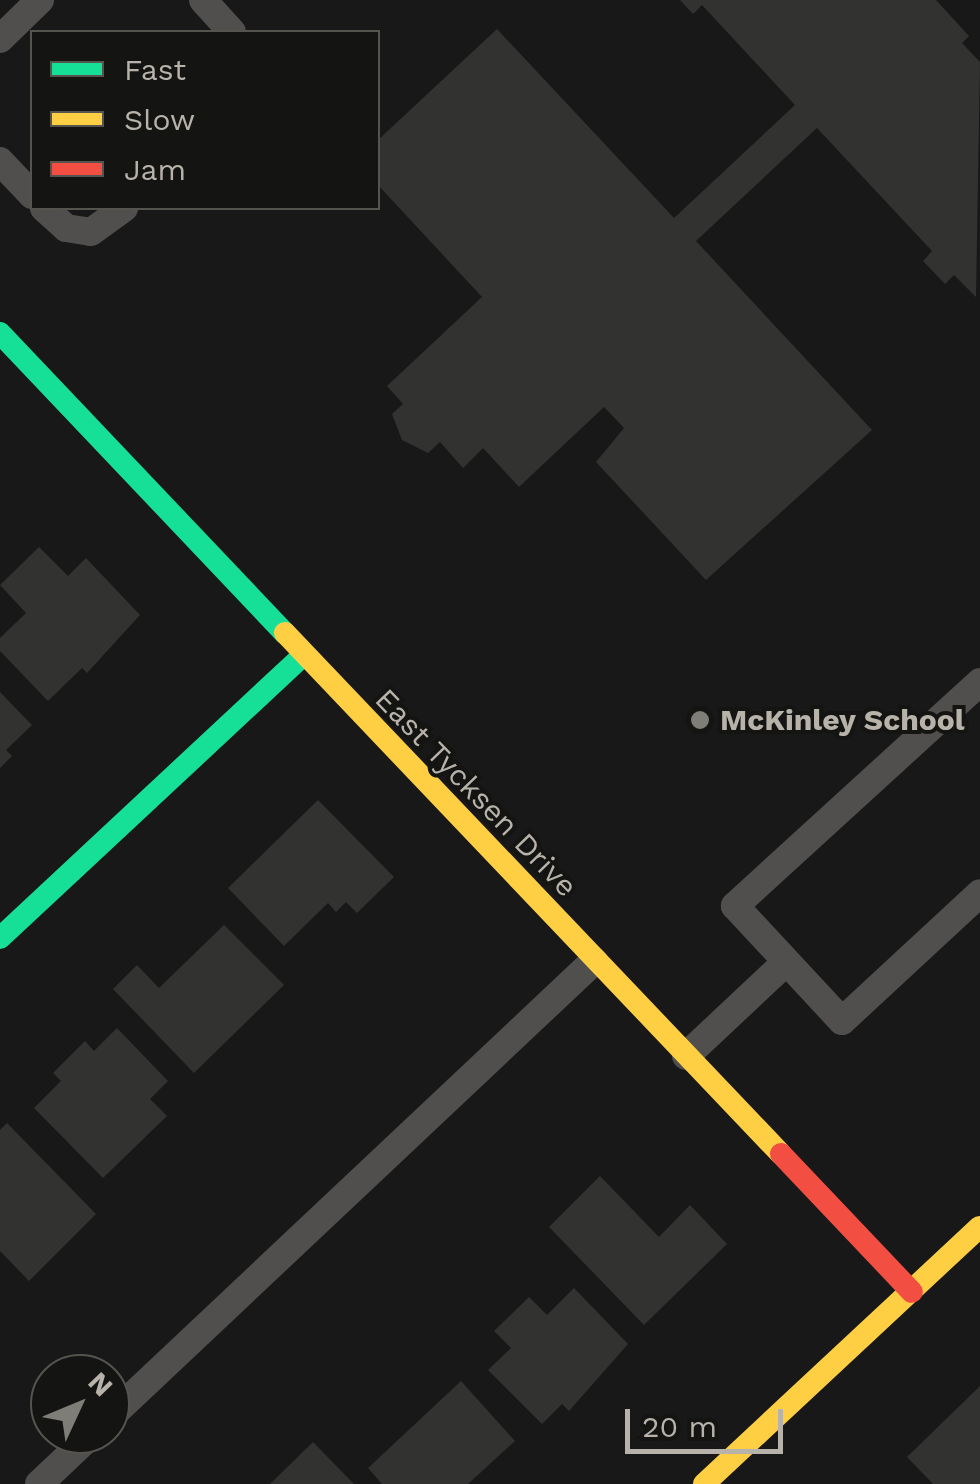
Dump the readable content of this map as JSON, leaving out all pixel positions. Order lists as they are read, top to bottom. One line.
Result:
{"streets":{"street":["East Tycksen Drive"]},"places":["McKinley School"],"legend":["Fast","Slow","Jam"],"scale_bar":"20 m","north":"top right"}
